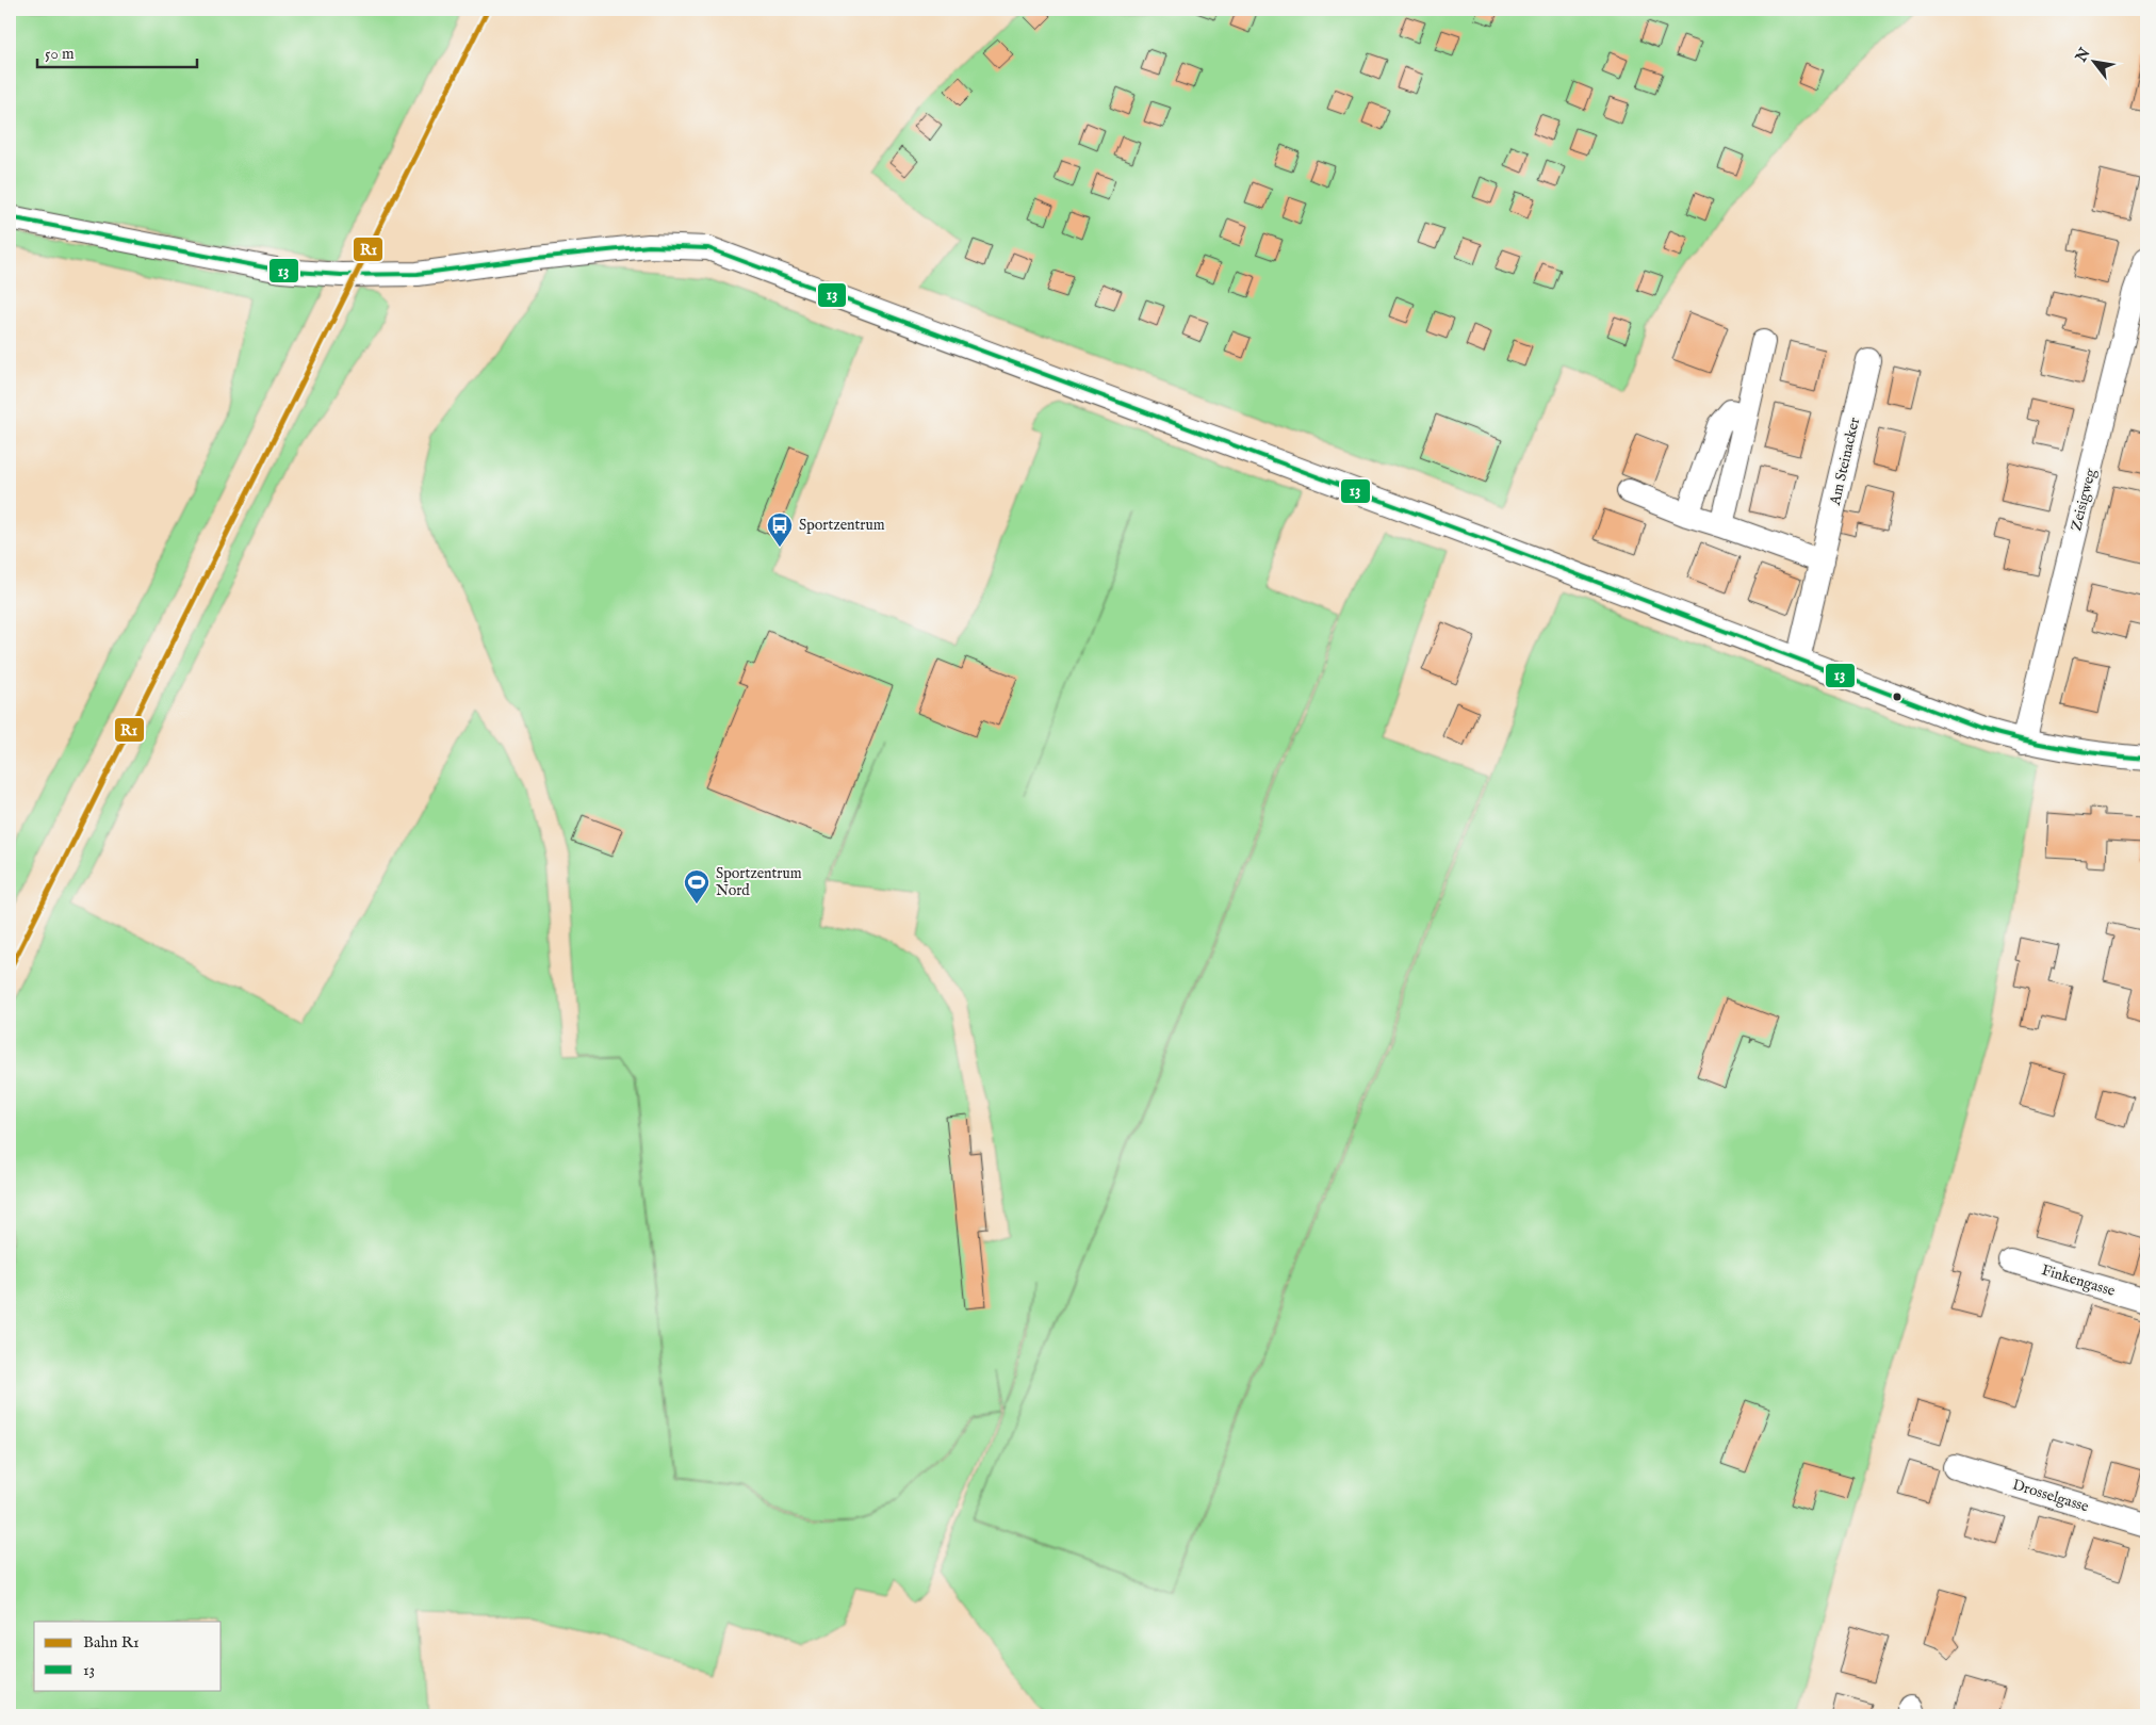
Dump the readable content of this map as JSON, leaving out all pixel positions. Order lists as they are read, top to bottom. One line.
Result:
{"streets":{"street":["Am Steinacker","Zeisigweg","Finkengasse","Drosselgasse"]},"places":{"bus stop":["Sportzentrum"],"sports":["Sportzentrum Nord"]},"lines":["rail line R1","transit line 13"],"legend":["Bahn R1","13"],"scale_bar":"50 m","north":"top left"}
